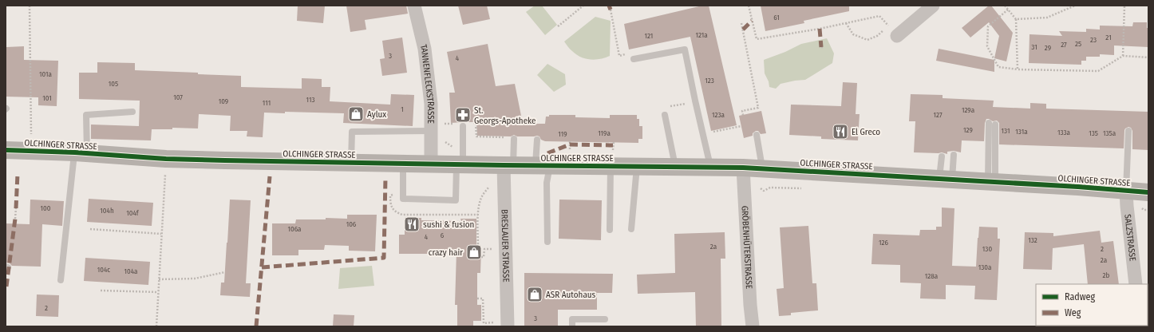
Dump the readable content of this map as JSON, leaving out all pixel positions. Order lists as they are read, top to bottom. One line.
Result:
{"streets":{"main road":["OLCHINGER STRASSE"],"street":["TANNENFLECKSTRASSE","SALZSTRASSE","BRESLAUER STRASSE","GRÖBENHÜTERSTRASSE"]},"crossings":[["TANNENFLECKSTRASSE","OLCHINGER STRASSE"],["OLCHINGER STRASSE","SALZSTRASSE"],["OLCHINGER STRASSE","BRESLAUER STRASSE"],["OLCHINGER STRASSE","GRÖBENHÜTERSTRASSE"]],"places":{"shop":["Aylux","crazy hair","ASR Autohaus"],"pharmacy":["St. Georgs-Apotheke"],"restaurant":["El Greco","sushi & fusion"]},"house_numbers":["61","121a","121","21","23","25","27","31","29","3","4","101a","123","105","107","101","113","109","111","1","129a","123a","127","129","131","131a","133a","119a","135","135a","119","100","104h","104f","106","106a","6","4","132","126","2a","130","2","2a","130a","104c","104a","2b","128a","2","3"],"legend":["Radweg","Weg"]}
